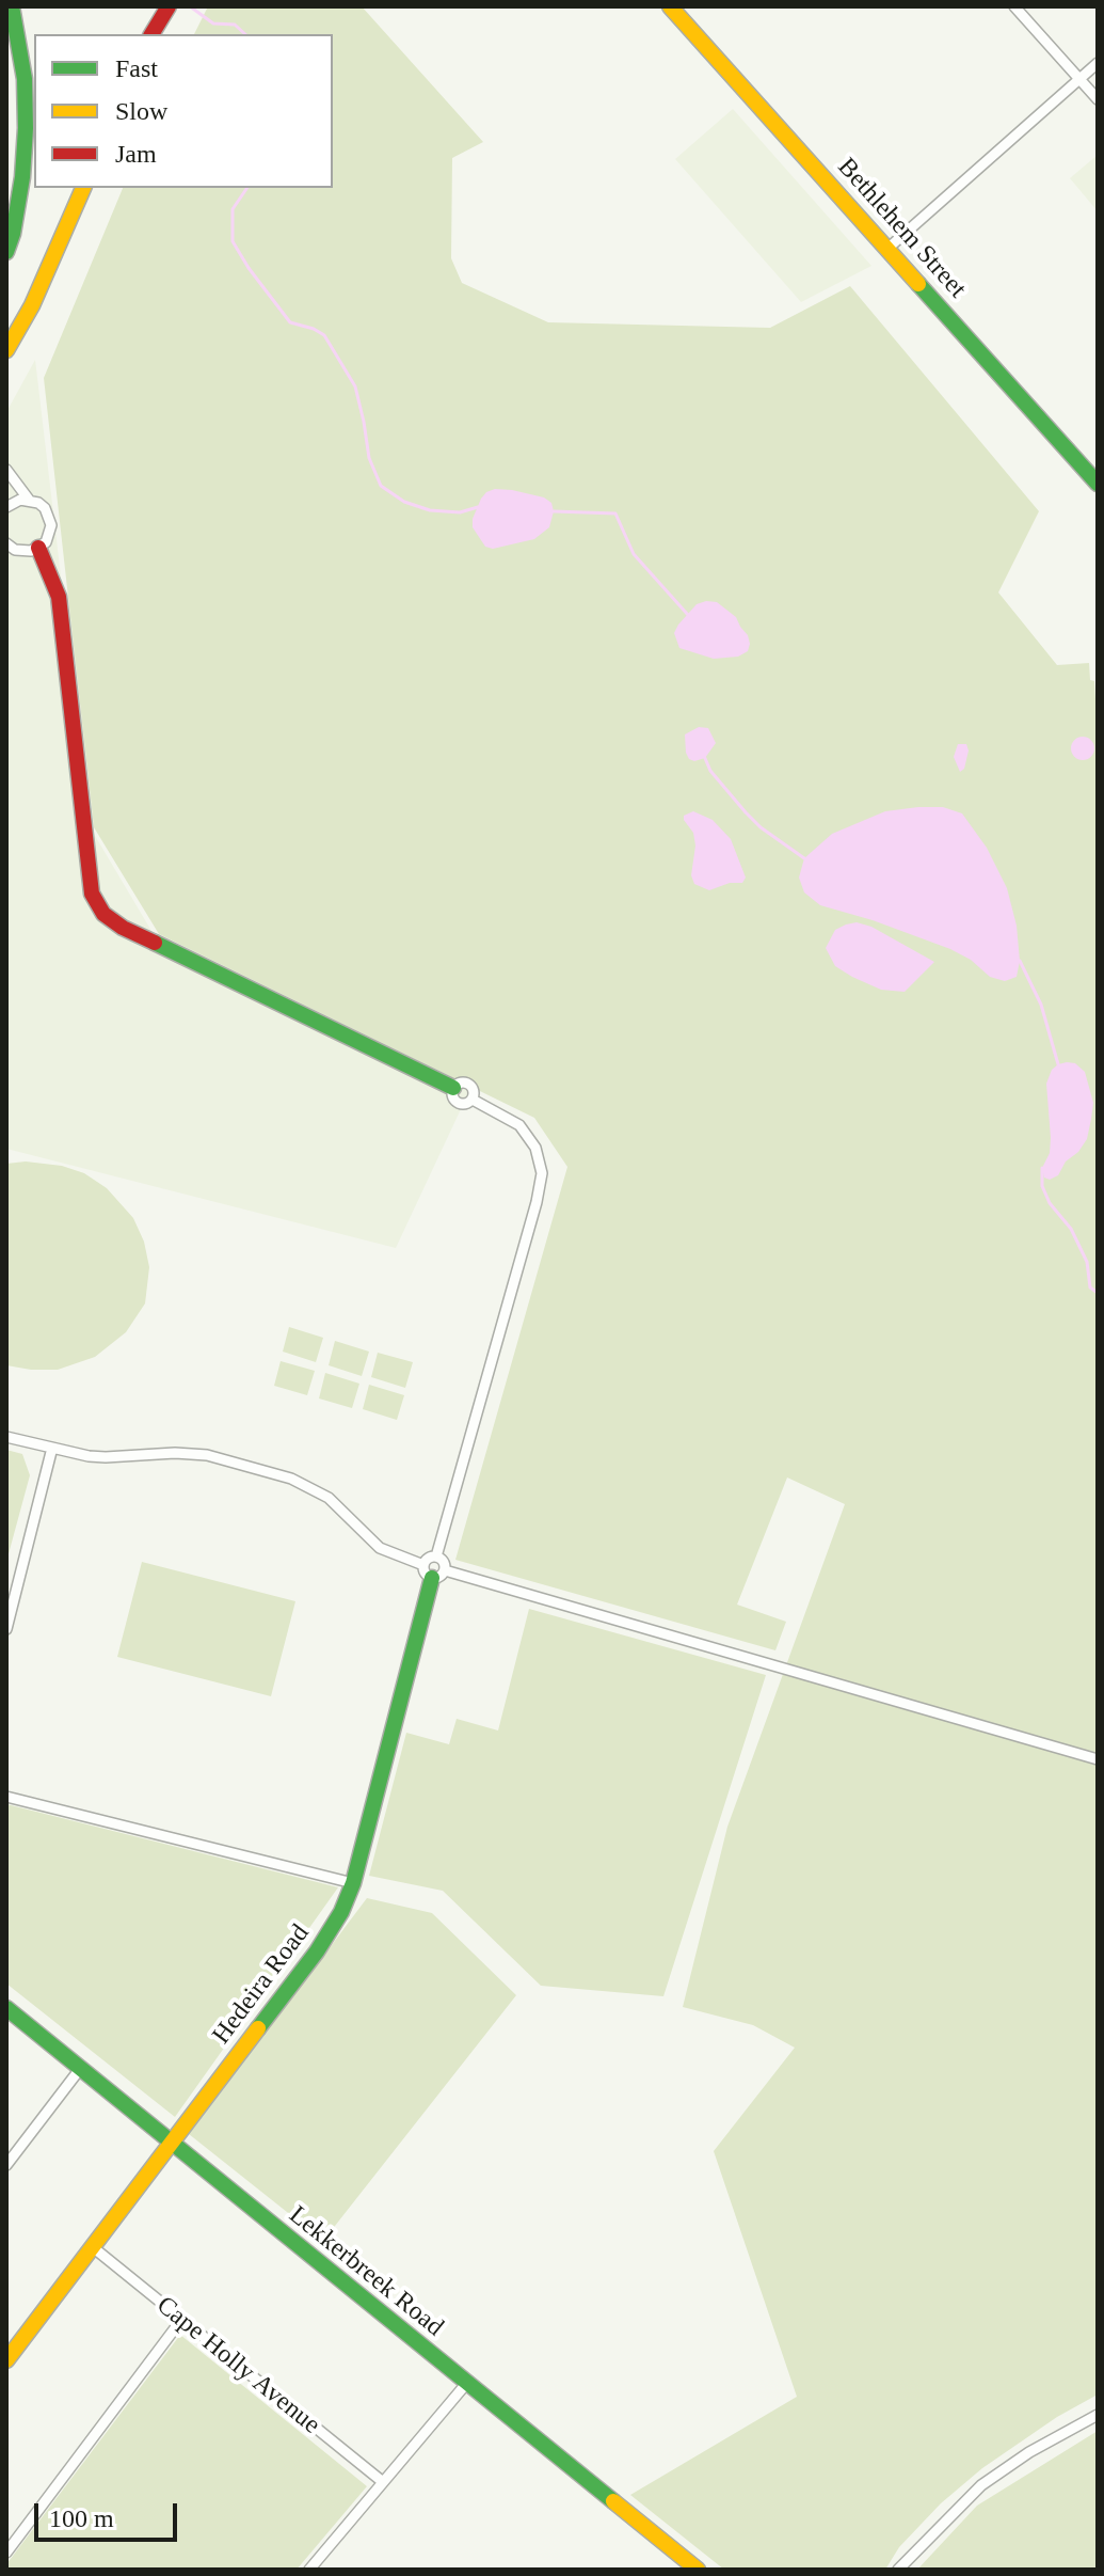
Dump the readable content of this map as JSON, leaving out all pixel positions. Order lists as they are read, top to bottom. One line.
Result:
{"streets":{"street":["Bethlehem Street","Hedeira Road","Lekkerbreek Road","Cape Holly Avenue"]},"crossings":[["Hedeira Road","Lekkerbreek Road"],["Hedeira Road","Cape Holly Avenue"]],"legend":["Fast","Slow","Jam"],"scale_bar":"100 m"}
